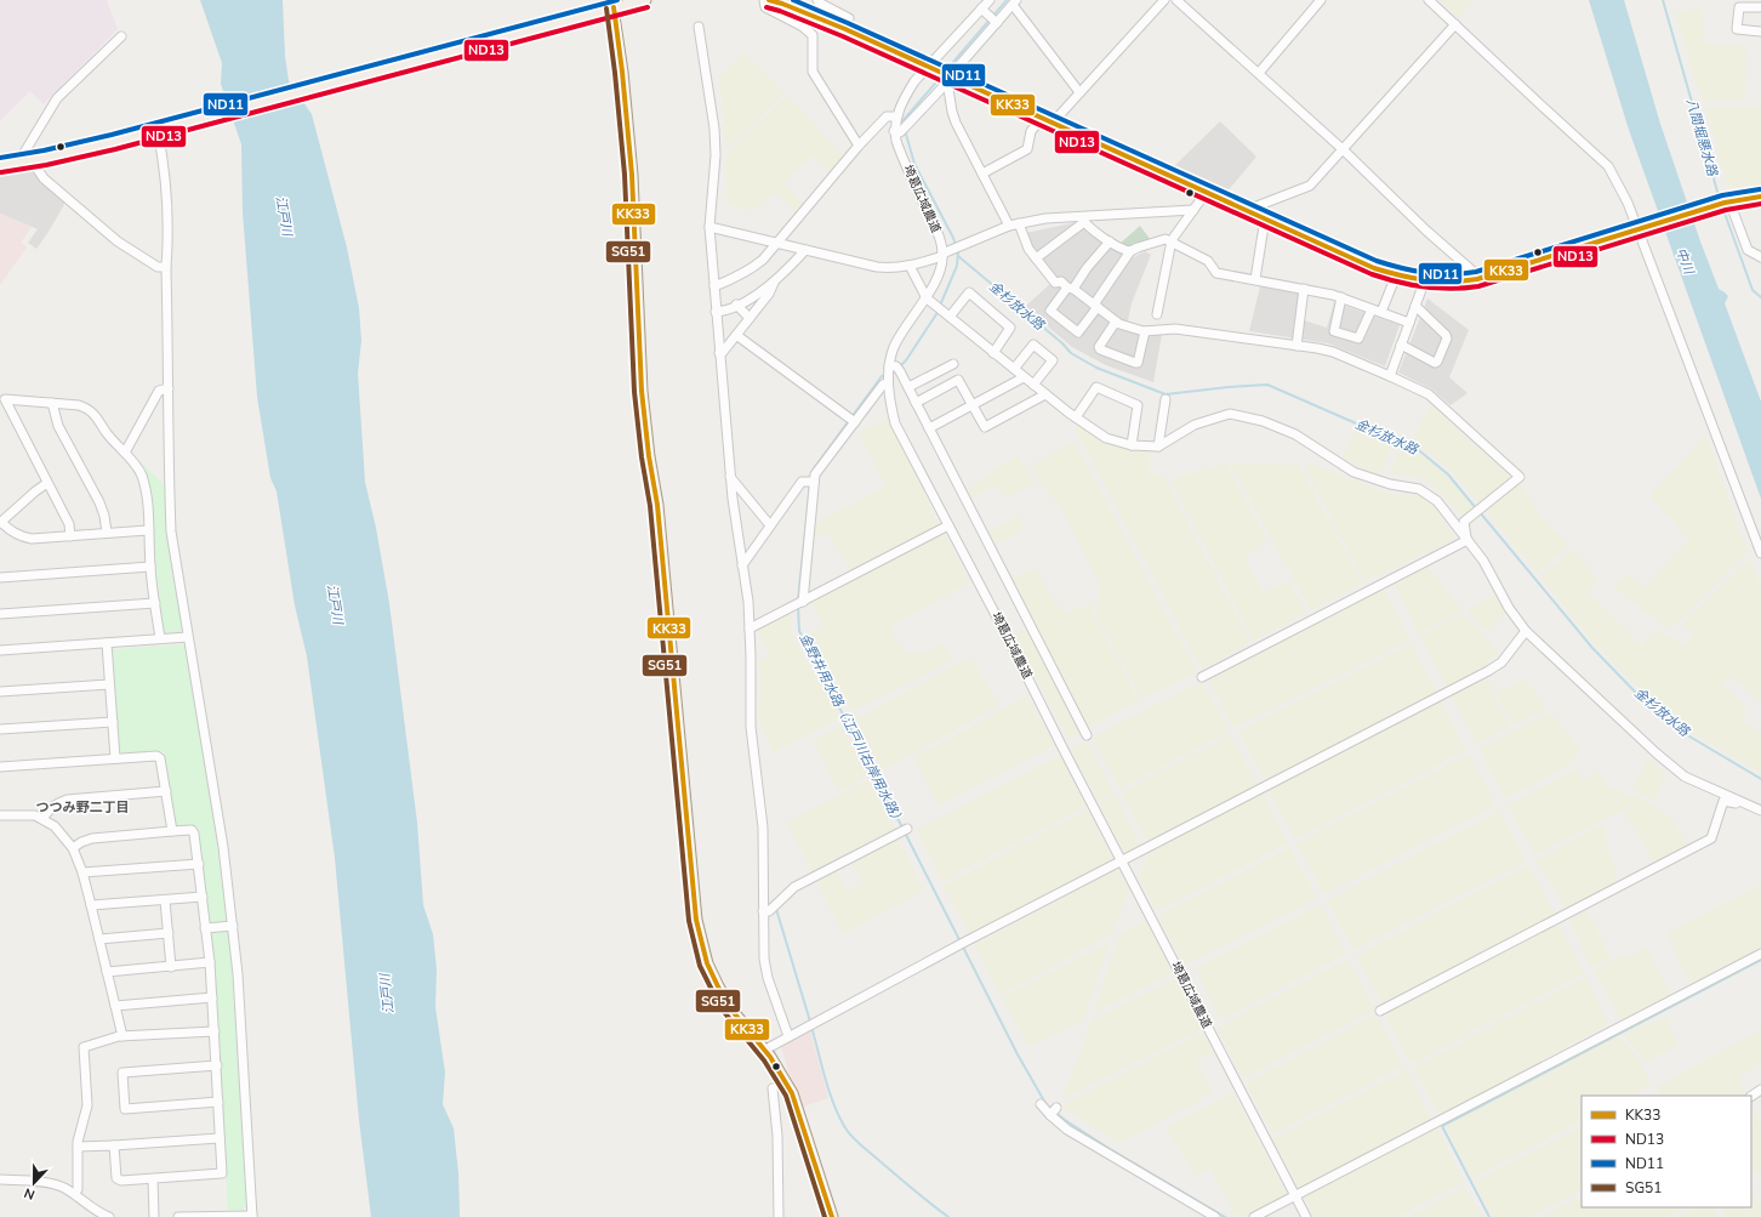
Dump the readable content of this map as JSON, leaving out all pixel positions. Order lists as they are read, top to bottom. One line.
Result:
{"streets":{"street":["埼葛広域農道"]},"districts":["つつみ野二丁目"],"water":["八間堀悪水路","江戸川","中川","金杉放水路","金野井用水路（江戸川右岸用水路）"],"lines":["transit line KK33","transit line ND11","transit line ND13","transit line SG51"],"legend":["KK33","ND13","ND11","SG51"],"north":"bottom"}
